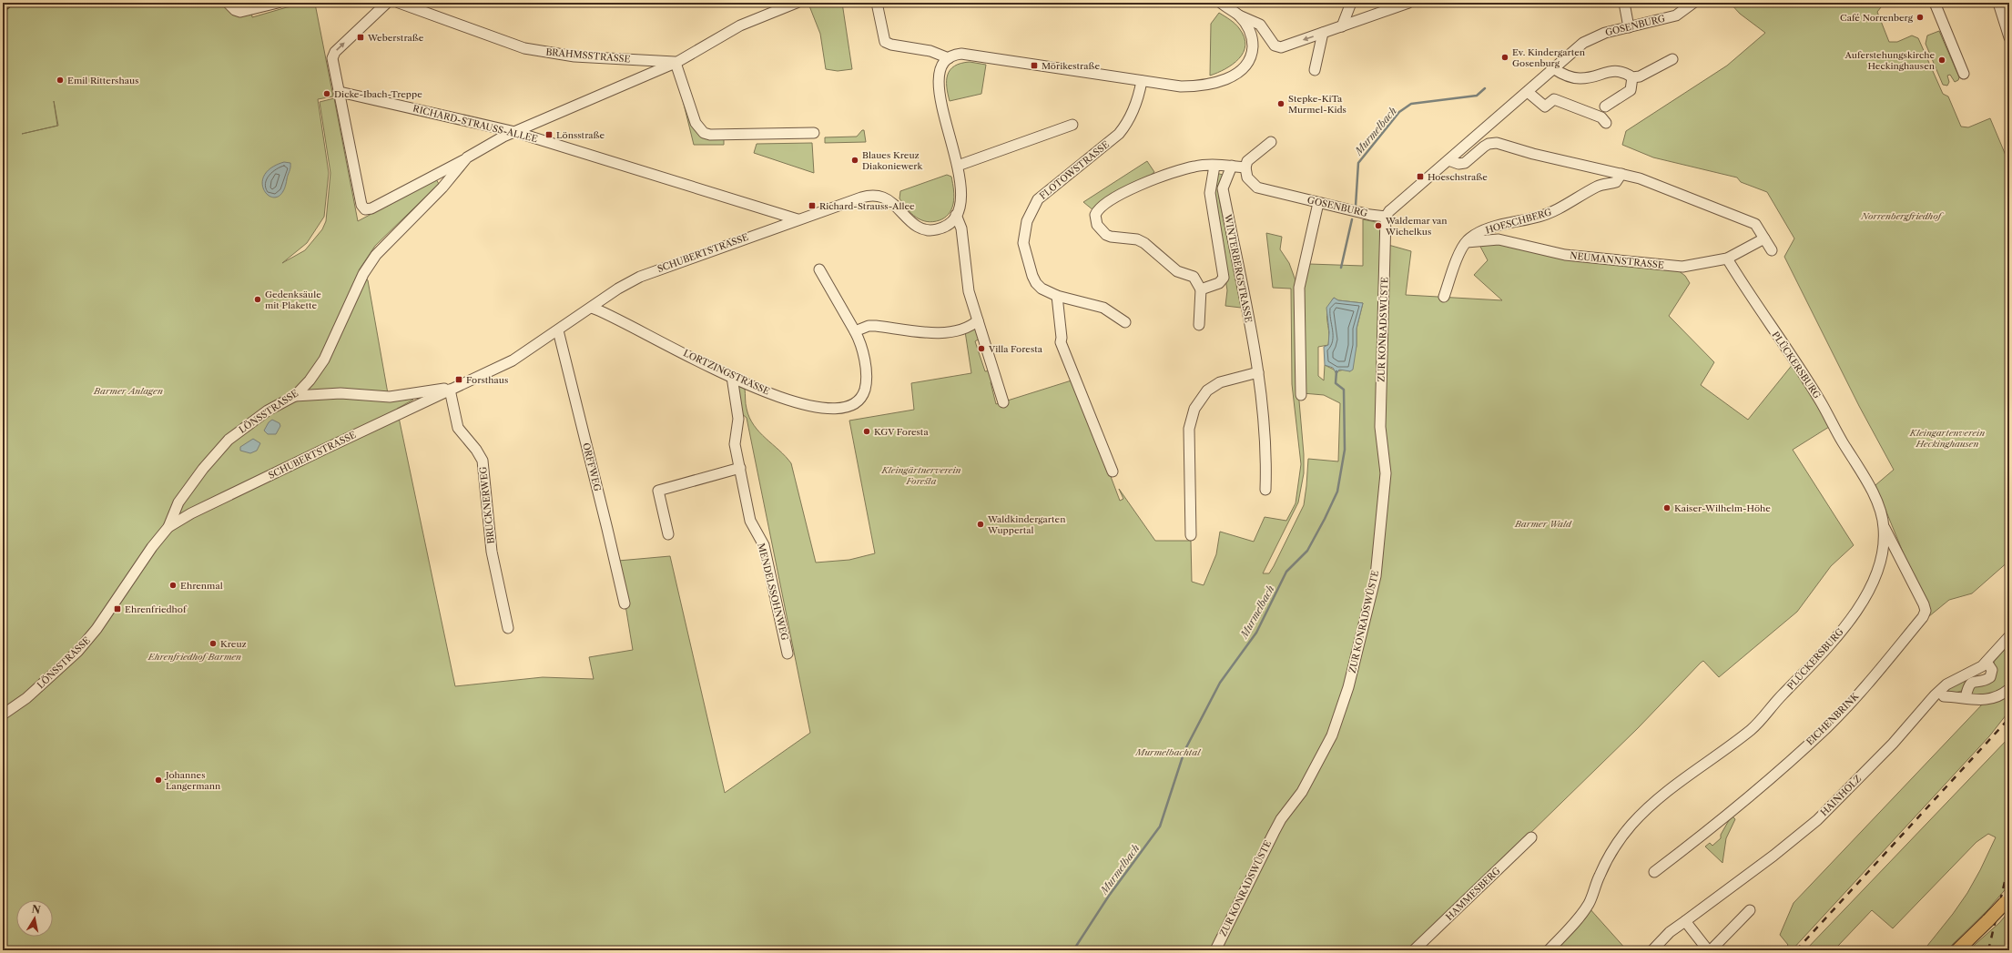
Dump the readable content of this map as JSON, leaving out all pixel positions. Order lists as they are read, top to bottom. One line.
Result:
{"streets":{"street":["GOSENBURG","BRAHMSSTRASSE","RICHARD-STRAUSS-ALLEE","FLOTOWSTRASSE","HOESCHBERG","SCHUBERTSTRASSE","NEUMANNSTRASSE","WINTERBERGSTRASSE","ZUR KONRADSWÜSTE","PLÜCKERSBURG","LORTZINGSTRASSE","LÖNSSTRASSE","ORFFWEG","BRUCKNERWEG","MENDELSSOHNWEG","EICHENBRINK","HAINHOLZ","HAMMESBERG"]},"crossings":[["GOSENBURG","ZUR KONRADSWÜSTE"],["BRAHMSSTRASSE","LÖNSSTRASSE"],["RICHARD-STRAUSS-ALLEE","SCHUBERTSTRASSE"],["RICHARD-STRAUSS-ALLEE","LÖNSSTRASSE"],["HOESCHBERG","NEUMANNSTRASSE"],["SCHUBERTSTRASSE","LORTZINGSTRASSE"],["SCHUBERTSTRASSE","LÖNSSTRASSE"],["SCHUBERTSTRASSE","ORFFWEG"],["SCHUBERTSTRASSE","BRUCKNERWEG"],["NEUMANNSTRASSE","PLÜCKERSBURG"],["PLÜCKERSBURG","EICHENBRINK"],["LORTZINGSTRASSE","MENDELSSOHNWEG"]],"water":["Murmelbach"],"parks":["Norrenbergfriedhof","Barmer Anlagen","Kleingartenverein Heckinghausen","Kleingärtnerverein Foresta","Barmer Wald","Ehrenfriedhof Barmen","Murmelbachtal"],"places":{"other":["Café Norrenberg","Ev. Kindergarten Gosenburg","Auferstehungskirche Heckinghausen","Emil Rittershaus","Dicke-Ibach-Treppe","Stepke-KiTa Murmel-Kids","Blaues Kreuz Diakoniewerk","Waldemar van Wichelkus","Gedenksäule mit Plakette","Villa Foresta","KGV Foresta","Kaiser-Wilhelm-Höhe","Waldkindergarten Wuppertal","Ehrenmal","Kreuz","Johannes Langermann"],"transit":["Weberstraße","Mörikestraße","Lönsstraße","Hoeschstraße","Richard-Strauss-Allee","Forsthaus","Ehrenfriedhof"]},"north":"top"}
